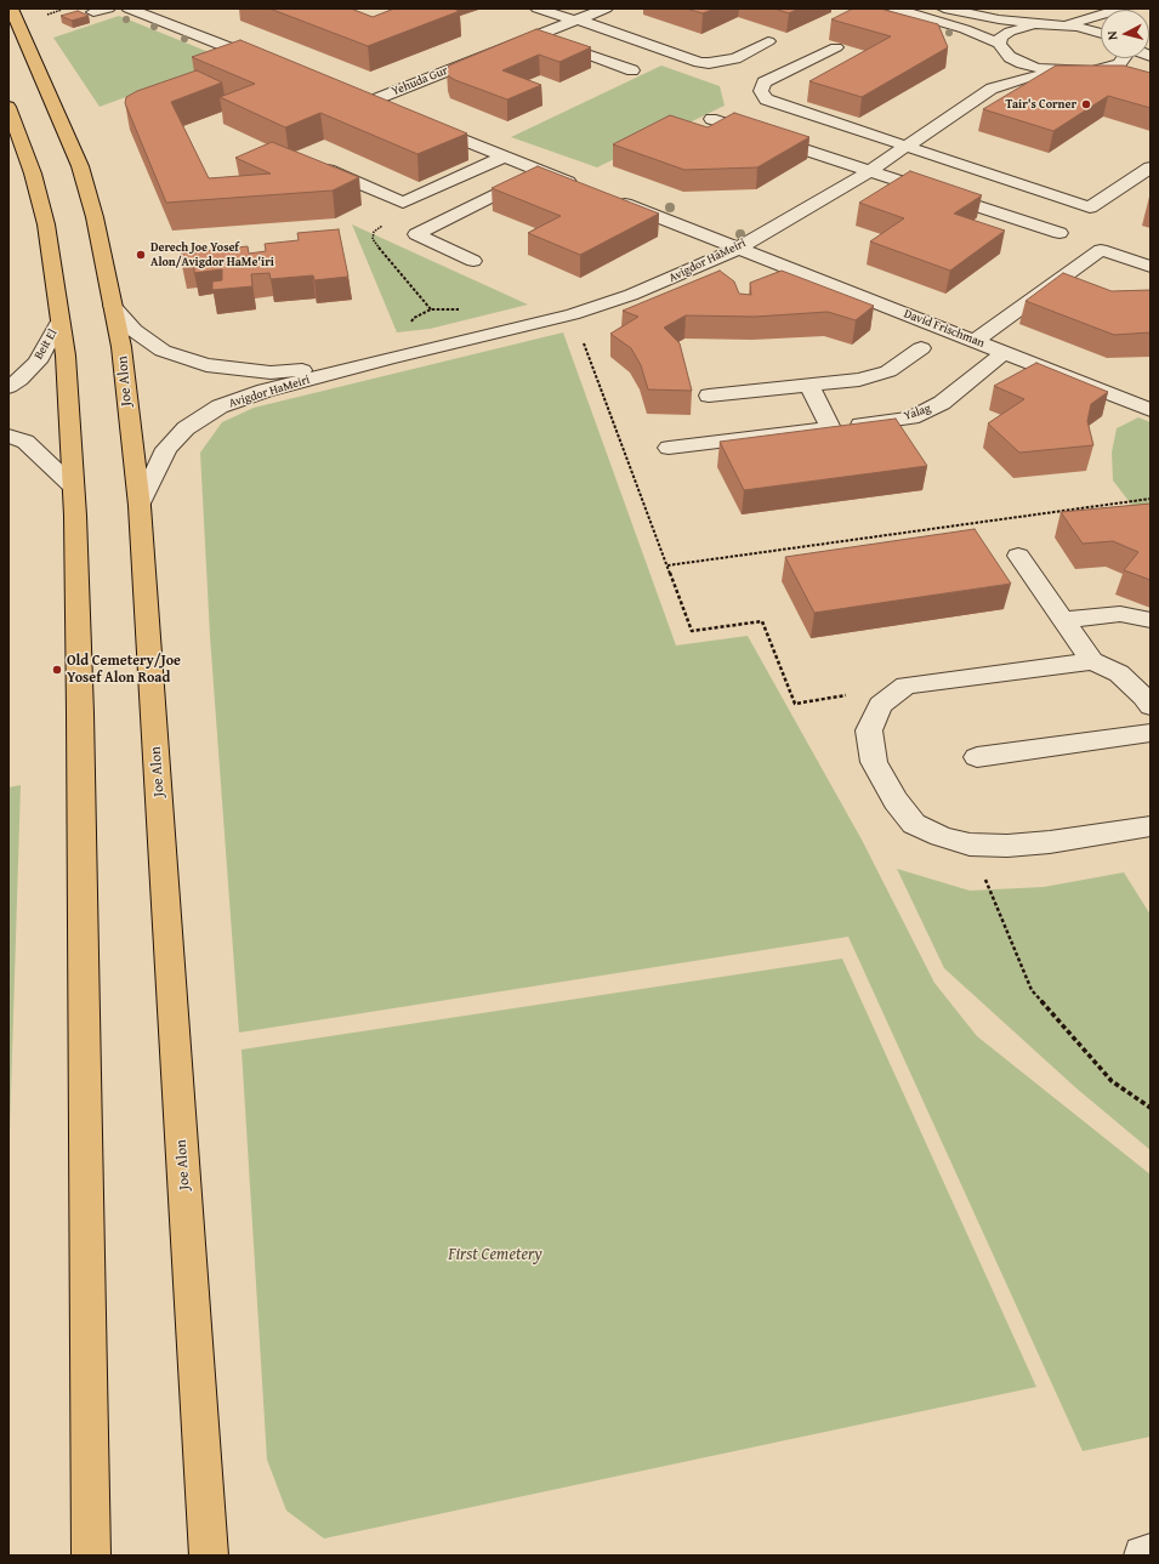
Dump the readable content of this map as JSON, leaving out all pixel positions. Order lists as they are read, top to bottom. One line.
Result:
{"streets":{"main road":["Joe Alon"],"street":["Yehuda Gur","Avigdor HaMeiri","David Frischman","Beit El","Yalag"]},"crossings":[["Avigdor HaMeiri","David Frischman"],["Avigdor HaMeiri","Joe Alon"],["David Frischman","Yalag"]],"parks":["First Cemetery"],"places":["Tair's Corner","Derech Joe Yosef Alon/Avigdor HaMe'iri","Old Cemetery/Joe Yosef Alon Road"],"north":"left"}
